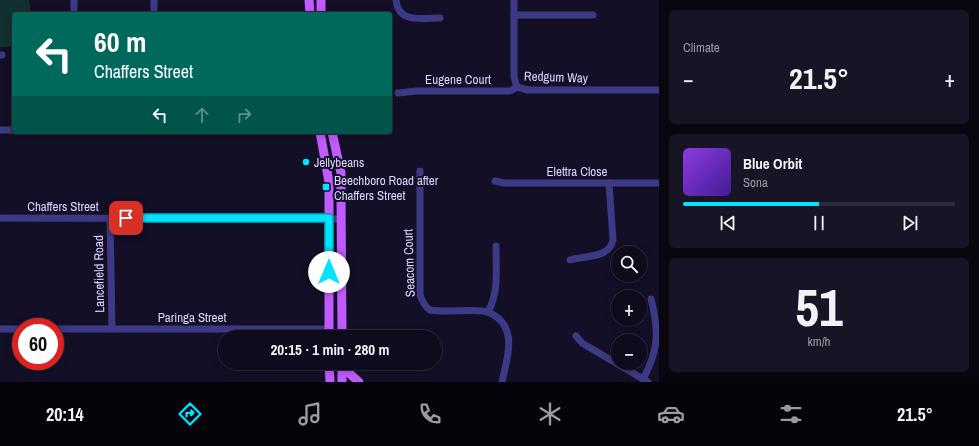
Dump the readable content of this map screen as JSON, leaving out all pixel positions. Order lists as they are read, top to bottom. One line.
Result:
{"streets":{"street":["Redgum Way","Eugene Court","Elettra Close","Chaffers Street","Seacom Court","Lancefield Road","Paringa Street"]},"crossings":[["Redgum Way","Eugene Court"],["Chaffers Street","Lancefield Road"],["Lancefield Road","Paringa Street"]],"places":{"other":["Jellybeans"],"transit":["Beechboro Road after Chaffers Street"]},"page":{"tile":["Climate",["51","km/h"]],"turn":["60 m","Chaffers Street"],"heat":["−","21.5°","+"],"song":["Blue Orbit","Sona"],"map_buttons":["+","−"],"limit":"60","trip":"20:15 · 1 min · 280 m","tabs":["20:14","21.5°"]}}
